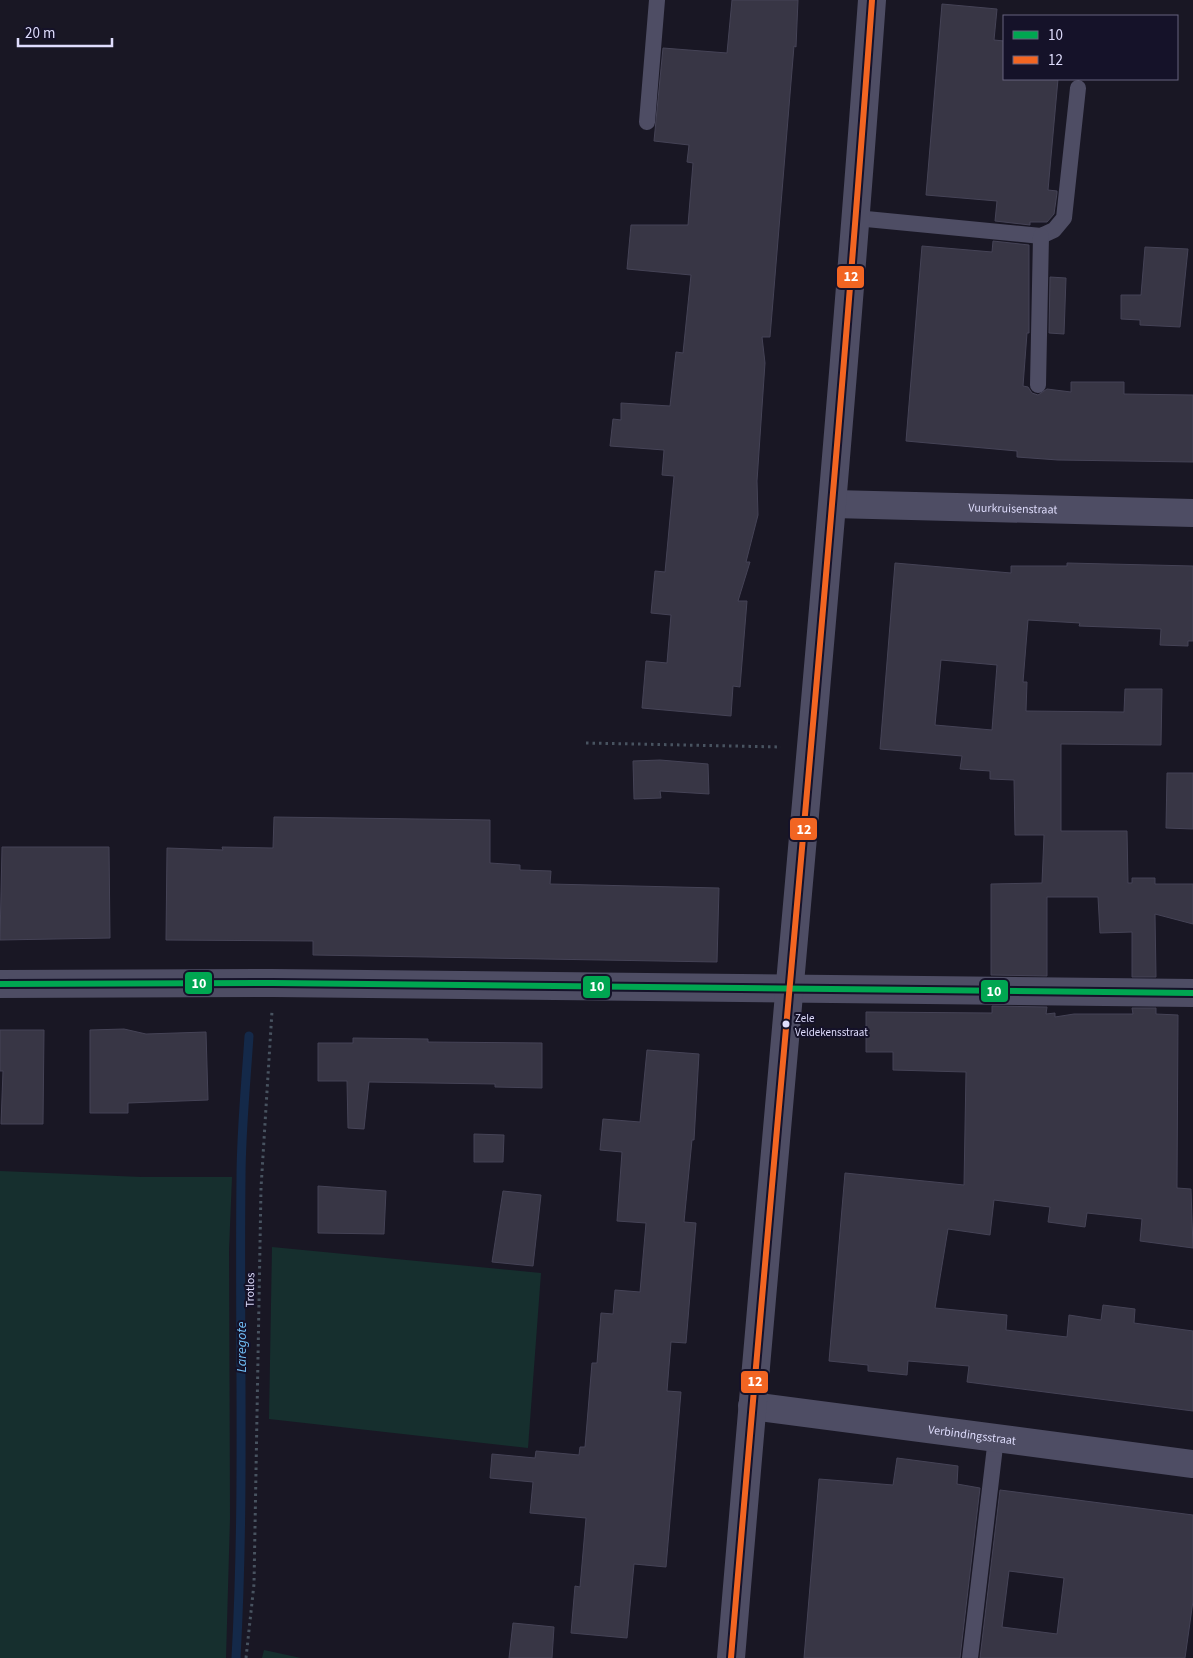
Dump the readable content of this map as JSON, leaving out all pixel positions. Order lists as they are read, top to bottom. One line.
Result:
{"streets":{"street":["Vuurkruisenstraat","Verbindingsstraat"],"path":["Trotlos"]},"water":["Laregote"],"places":["Zele Veldekensstraat"],"lines":["transit line 12","transit line 10"],"legend":["10","12"],"scale_bar":"20 m"}
